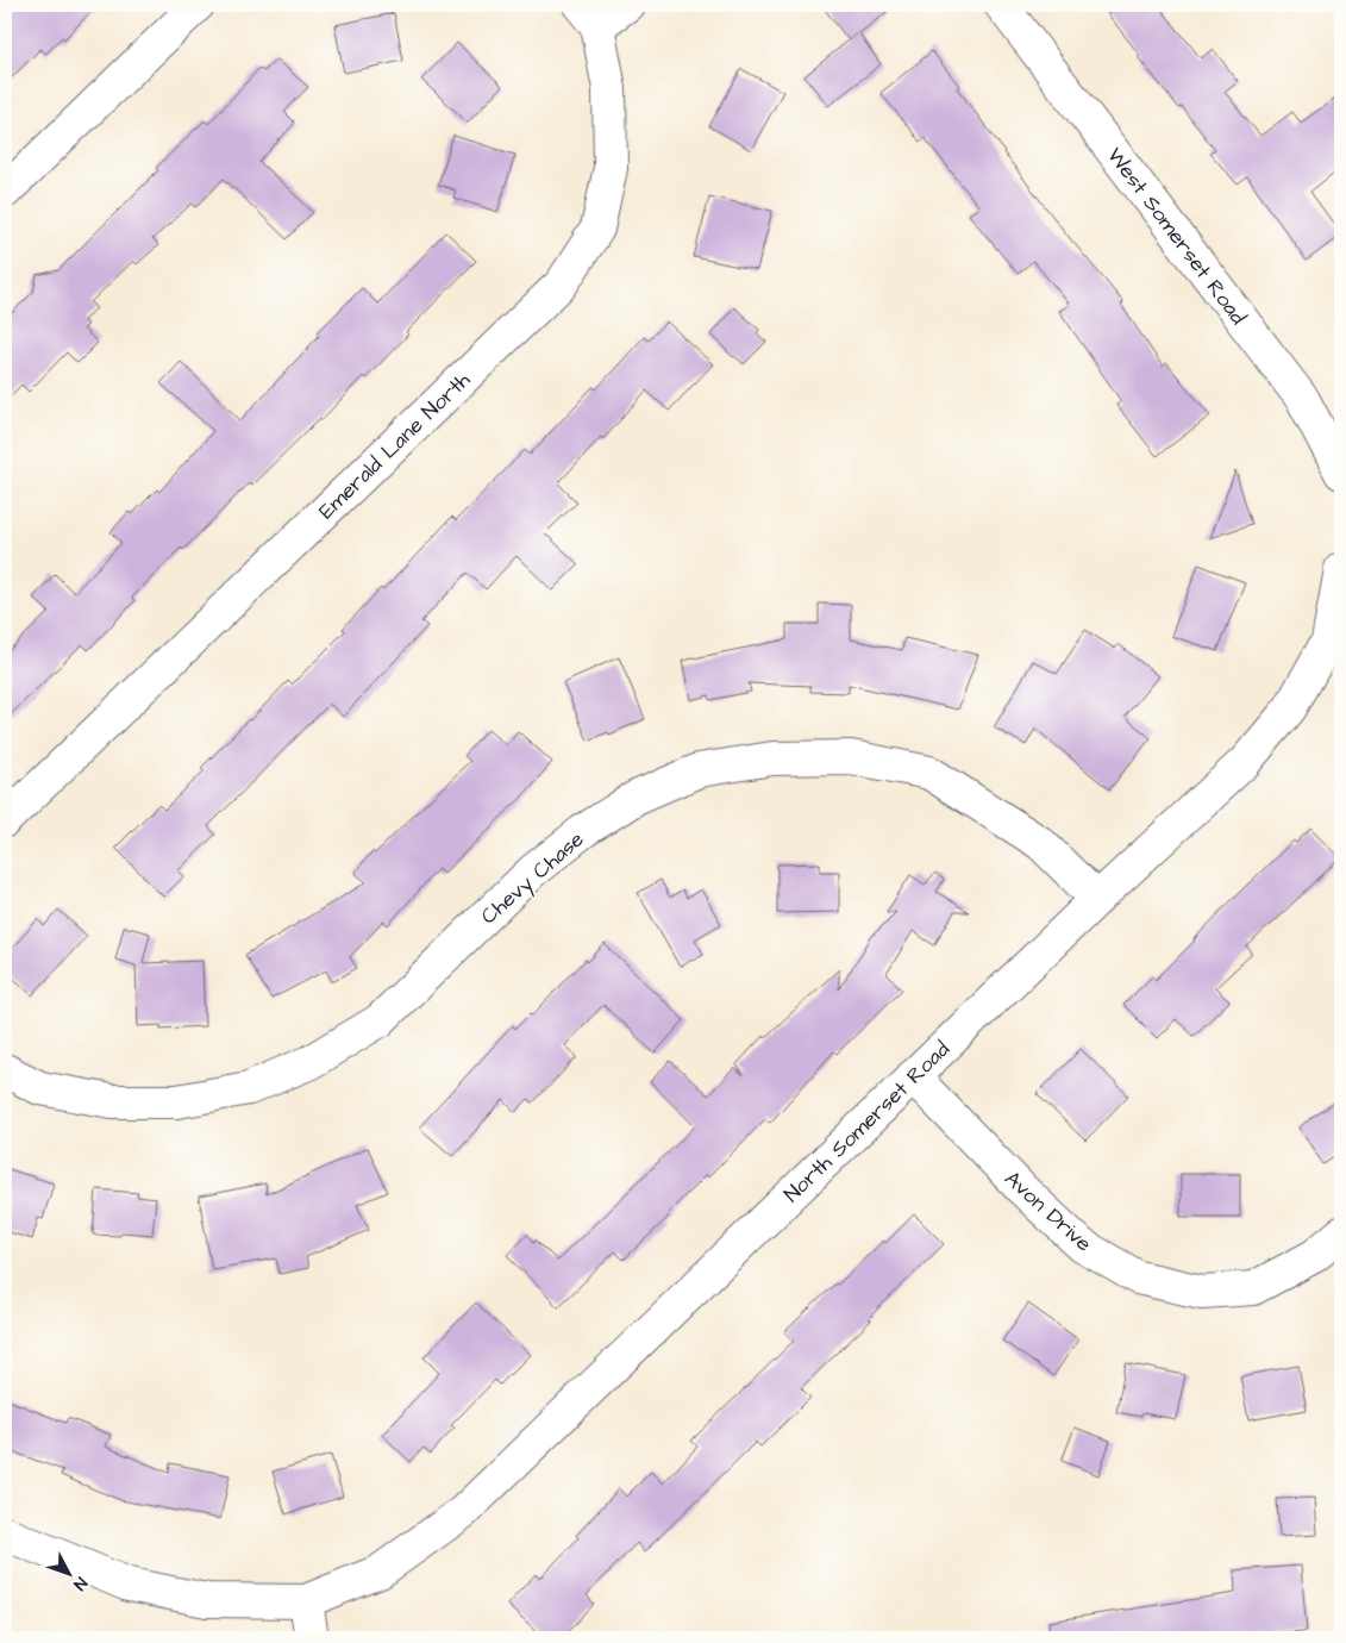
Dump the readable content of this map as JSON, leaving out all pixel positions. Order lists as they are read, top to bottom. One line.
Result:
{"streets":{"street":["West Somerset Road","Emerald Lane North","Chevy Chase","North Somerset Road","Avon Drive"]},"crossings":[["Chevy Chase","North Somerset Road"],["North Somerset Road","Avon Drive"]],"north":"bottom right"}
